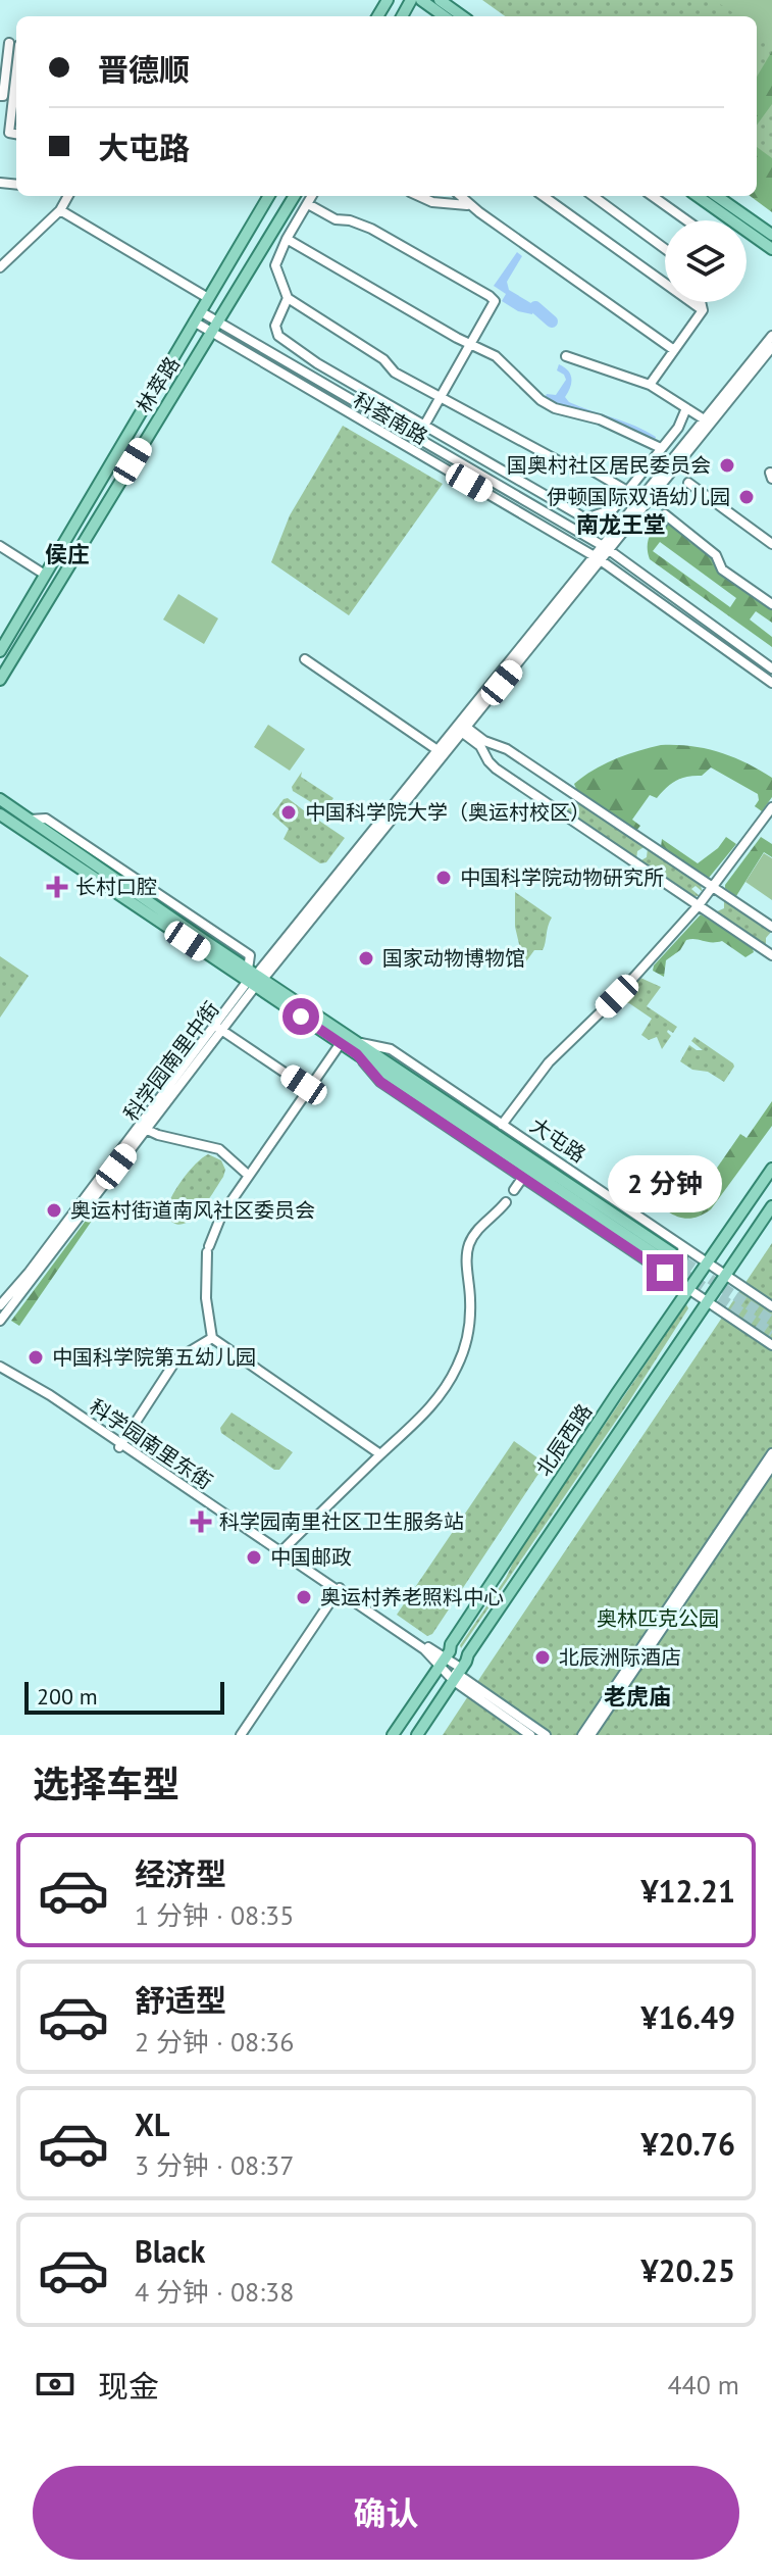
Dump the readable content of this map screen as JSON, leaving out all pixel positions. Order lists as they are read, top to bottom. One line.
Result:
{"streets":{"main road":["林萃路","大屯路","北辰西路"],"street":["科荟南路","科学园南里中街","科学园南里东街"]},"crossings":[["林萃路","科荟南路"],["科学园南里中街","大屯路"],["大屯路","北辰西路"],["北辰西路","科学园南里东街"]],"districts":["南龙王堂","侯庄","老虎庙"],"parks":["奥林匹克公园"],"places":{"other":["国奥村社区居民委员会","伊顿国际双语幼儿园","中国科学院大学（奥运村校区）","中国科学院动物研究所","国家动物博物馆","奥运村街道南风社区委员会","中国科学院第五幼儿园","中国邮政","奥运村养老照料中心","北辰洲际酒店"],"health":["长村口腔","科学园南里社区卫生服务站"]},"scale_bar":"200 m","page":{"banner":["晋德顺","大屯路"],"bubble":"2 分钟","scale":"200 m","heading":"选择车型","list":[{"name":"经济型","note":"1 分钟 · 08:35","value":"¥12.21"},{"name":"舒适型","note":"2 分钟 · 08:36","value":"¥16.49"},{"name":"XL","note":"3 分钟 · 08:37","value":"¥20.76"},{"name":"Black","note":"4 分钟 · 08:38","value":"¥20.25"}],"pay":["现金","440 m"],"buttons":"确认"}}
